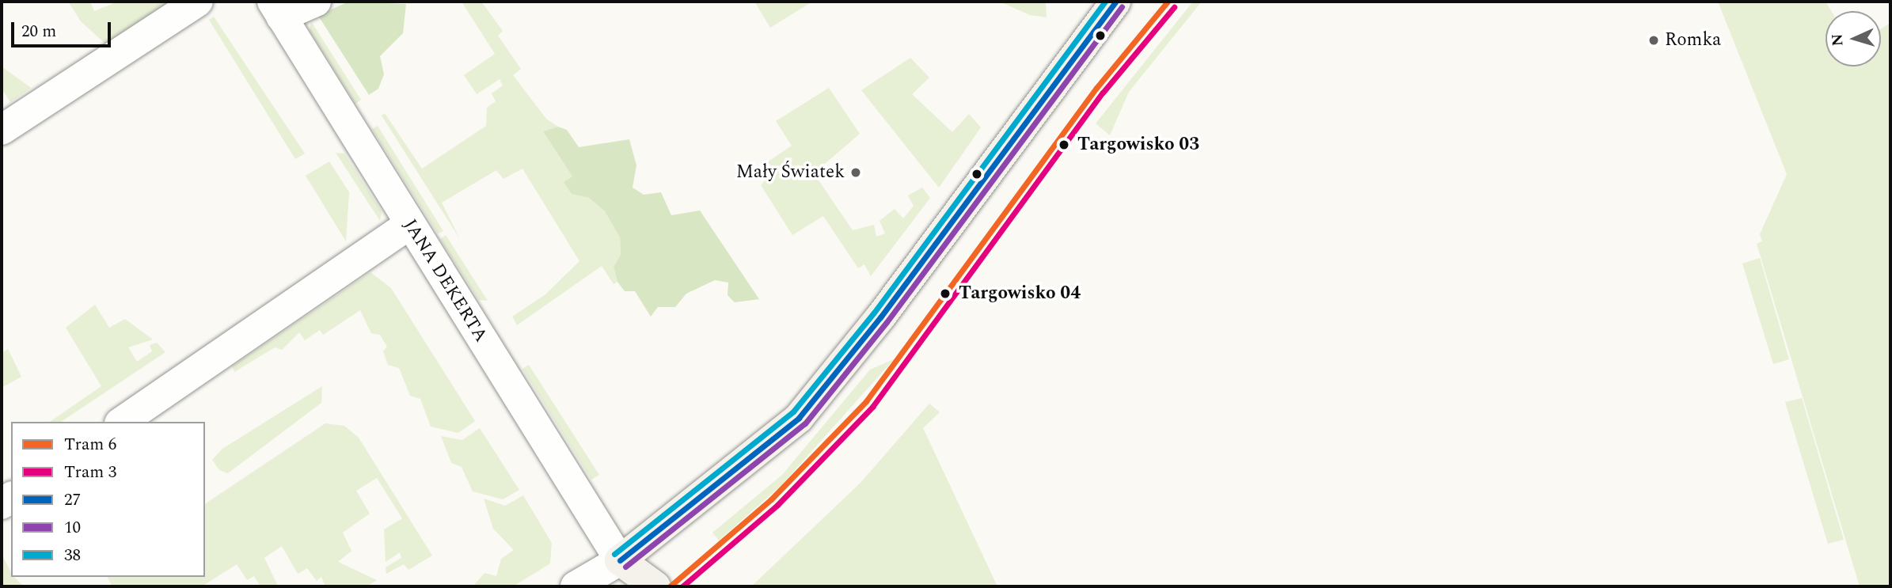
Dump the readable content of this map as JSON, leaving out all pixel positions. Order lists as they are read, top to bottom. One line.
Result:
{"streets":{"street":["JANA DEKERTA"]},"places":["Romka","Targowisko 03","Mały Światek","Targowisko 04"],"lines":["tram line 6","transit line 27","transit line 38","transit line 10","tram line 3"],"legend":["Tram 6","Tram 3","27","10","38"],"scale_bar":"20 m","north":"left"}
